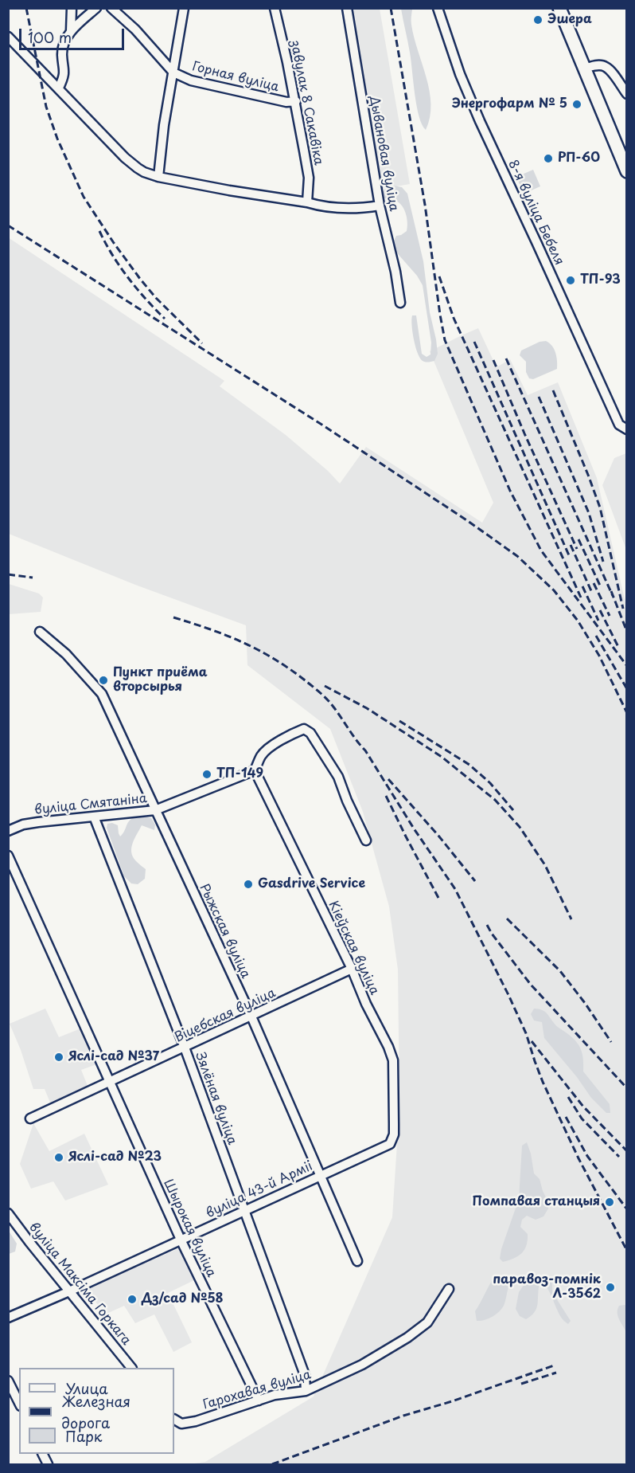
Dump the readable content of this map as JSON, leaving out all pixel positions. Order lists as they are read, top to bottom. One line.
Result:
{"streets":{"street":["Горная вуліца","завулак 8 Сакавіка","Дывановая вуліца","8-я вуліца Бебеля","вуліца Смятаніна","Рыжская вуліца","Кіеўская вуліца","Віцебская вуліца","Зялёная вуліца","вуліца 43-й Арміі","Шырокая вуліца","вуліца Максіма Горкага","Гарохавая вуліца"]},"crossings":[["Горная вуліца","завулак 8 Сакавіка"],["вуліца Смятаніна","Рыжская вуліца"],["вуліца Смятаніна","Кіеўская вуліца"],["вуліца Смятаніна","Зялёная вуліца"],["Рыжская вуліца","Віцебская вуліца"],["Рыжская вуліца","вуліца 43-й Арміі"],["Кіеўская вуліца","Віцебская вуліца"],["Кіеўская вуліца","вуліца 43-й Арміі"],["Віцебская вуліца","Зялёная вуліца"],["Віцебская вуліца","Шырокая вуліца"],["Зялёная вуліца","вуліца 43-й Арміі"],["Зялёная вуліца","Гарохавая вуліца"],["вуліца 43-й Арміі","Шырокая вуліца"],["вуліца 43-й Арміі","вуліца Максіма Горкага"],["Шырокая вуліца","Гарохавая вуліца"]],"places":["Эшера","Энергофарм № 5","РП-60","ТП-93","Пункт приёма вторсырья","ТП-149","Gasdrive Service","Яслі-сад №37","Яслі-сад №23","Помпавая станцыя","паравоз-помнік Л-3562","Дз/сад №58"],"legend":["Улица","Железная дорога","Парк"],"scale_bar":"100 m"}
